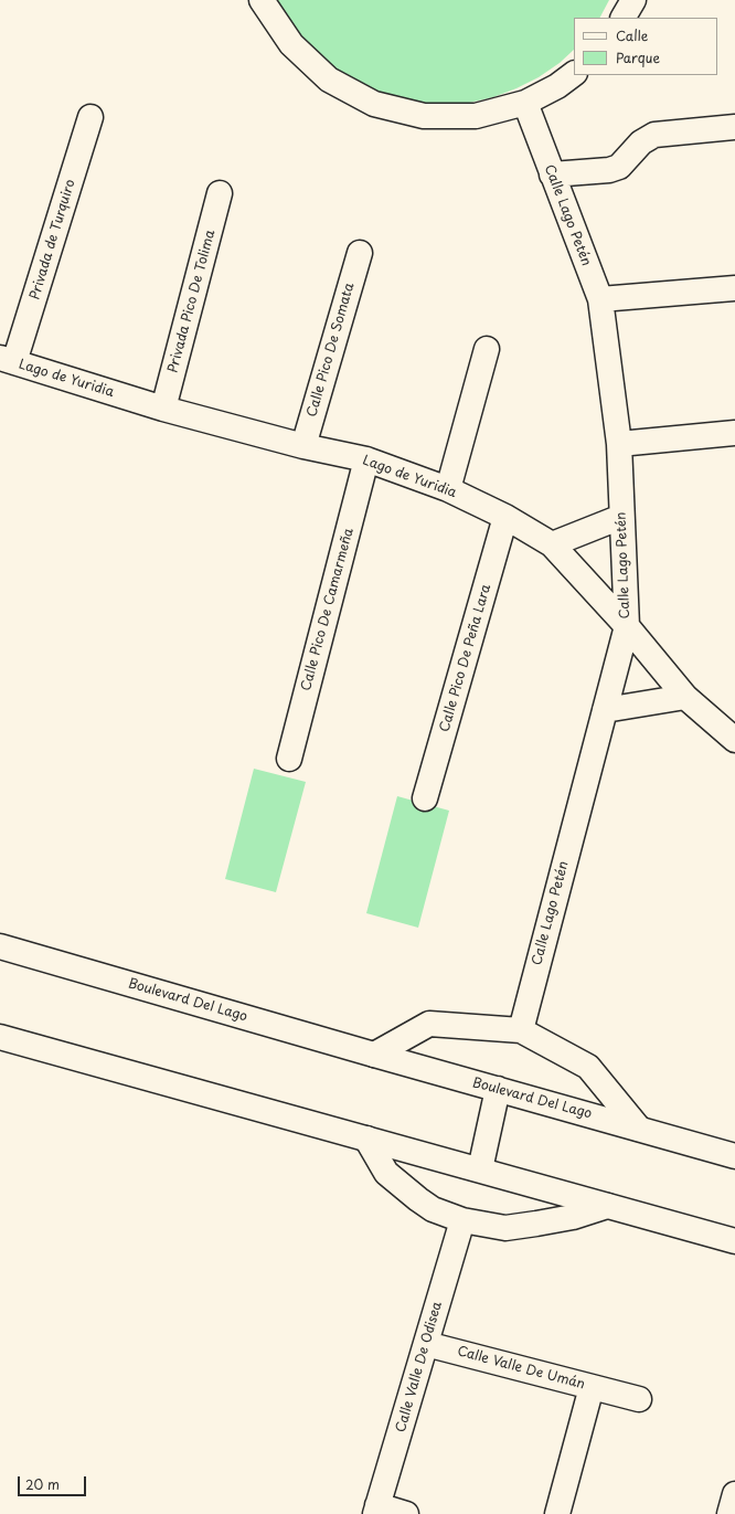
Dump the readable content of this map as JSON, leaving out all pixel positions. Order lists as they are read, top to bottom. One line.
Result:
{"streets":{"street":["Calle Lago Petén","Privada de Turquiro","Privada Pico De Tolima","Calle Pico De Somata","Lago de Yuridia","Calle Pico De Camarmeña","Calle Pico De Peña Lara","Boulevard Del Lago","Calle Valle De Odisea","Calle Valle De Umán"]},"crossings":[["Calle Lago Petén","Lago de Yuridia"],["Privada de Turquiro","Lago de Yuridia"],["Privada Pico De Tolima","Lago de Yuridia"],["Calle Pico De Somata","Lago de Yuridia"],["Lago de Yuridia","Calle Pico De Camarmeña"],["Lago de Yuridia","Calle Pico De Peña Lara"],["Calle Valle De Odisea","Calle Valle De Umán"]],"legend":["Calle","Parque"],"scale_bar":"20 m"}
